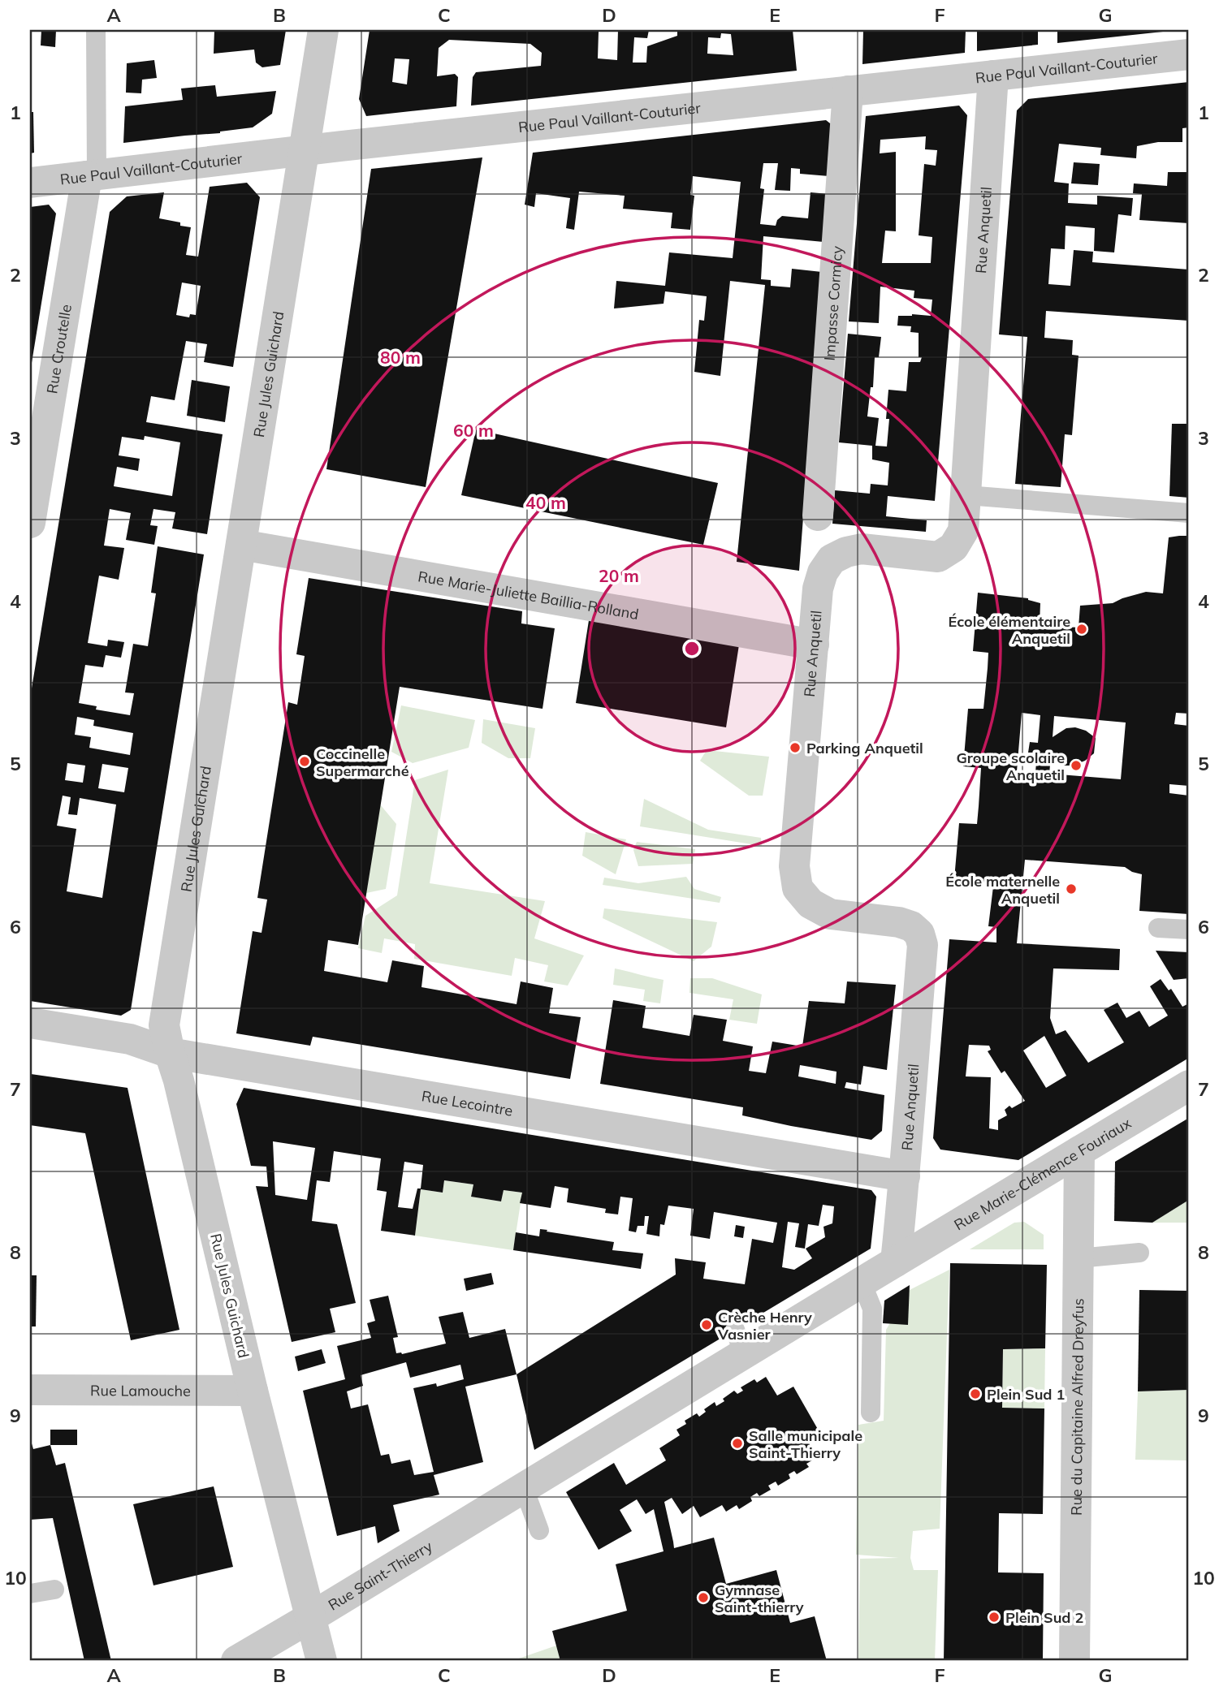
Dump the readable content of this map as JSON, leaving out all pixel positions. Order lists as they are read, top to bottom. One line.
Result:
{"streets":{"street":["Rue Paul Vaillant-Couturier","Rue Anquetil","Impasse Cormicy","Rue Croutelle","Rue Jules Guichard","Rue Marie-Juliette Baillia-Rolland","Rue Lecointre","Rue Marie-Clémence Fouriaux","Rue Lamouche","Rue du Capitaine Alfred Dreyfus","Rue Saint-Thierry"]},"crossings":[["Rue Paul Vaillant-Couturier","Rue Anquetil"],["Rue Paul Vaillant-Couturier","Impasse Cormicy"],["Rue Paul Vaillant-Couturier","Rue Croutelle"],["Rue Paul Vaillant-Couturier","Rue Jules Guichard"],["Rue Anquetil","Rue Marie-Juliette Baillia-Rolland"],["Rue Anquetil","Rue Lecointre"],["Rue Anquetil","Rue Marie-Clémence Fouriaux"],["Rue Anquetil","Rue Saint-Thierry"],["Rue Jules Guichard","Rue Marie-Juliette Baillia-Rolland"],["Rue Jules Guichard","Rue Lecointre"],["Rue Jules Guichard","Rue Lamouche"],["Rue Jules Guichard","Rue Saint-Thierry"],["Rue Marie-Clémence Fouriaux","Rue du Capitaine Alfred Dreyfus"],["Rue Marie-Clémence Fouriaux","Rue Saint-Thierry"]],"places":["École élémentaire Anquetil","Parking Anquetil","Coccinelle Supermarché","Groupe scolaire Anquetil","École maternelle Anquetil","Crèche Henry Vasnier","Plein Sud 1","Salle municipale Saint-Thierry","Gymnase Saint-thierry","Plein Sud 2"],"grid":{"columns":["A","B","C","D","E","F","G"],"rows":["1","2","3","4","5","6","7","8","9","10"]},"rings":["80 m","60 m","40 m","20 m"]}
